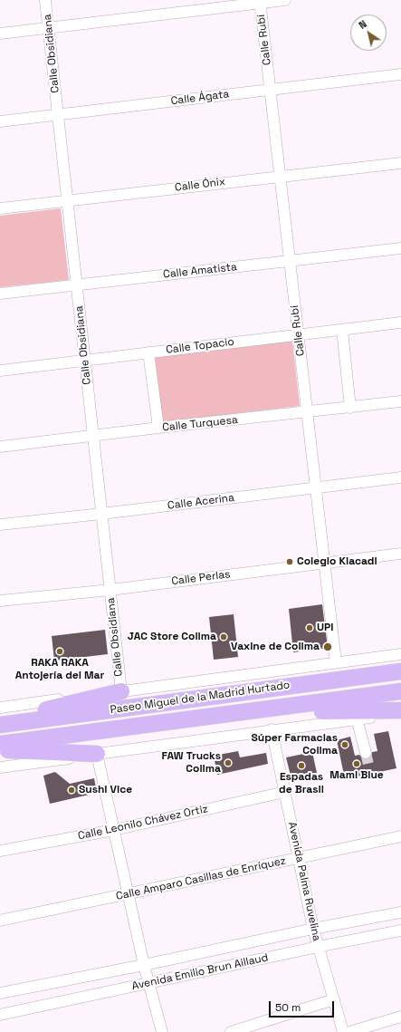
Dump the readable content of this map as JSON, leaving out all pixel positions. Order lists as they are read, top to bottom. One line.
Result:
{"streets":{"highway":["Paseo Miguel de la Madrid Hurtado"],"street":["Calle Rubí","Calle Obsidiana","Calle Ágata","Calle Ónix","Calle Amatista","Calle Topacio","Calle Turquesa","Calle Acerina","Calle Perlas","Calle Leonilo Chávez Ortiz","Calle Amparo Casillas de Enríquez","Avenida Palma Ruvelina","Avenida Emilio Brun Aillaud"]},"crossings":[["Calle Rubí","Calle Ágata"],["Calle Rubí","Calle Ónix"],["Calle Rubí","Calle Amatista"],["Calle Rubí","Calle Topacio"],["Calle Rubí","Calle Turquesa"],["Calle Rubí","Calle Acerina"],["Calle Rubí","Calle Perlas"],["Calle Obsidiana","Calle Ágata"],["Calle Obsidiana","Calle Ónix"],["Calle Obsidiana","Calle Amatista"],["Calle Obsidiana","Calle Topacio"],["Calle Obsidiana","Calle Turquesa"],["Calle Obsidiana","Calle Acerina"],["Calle Obsidiana","Calle Perlas"],["Calle Leonilo Chávez Ortiz","Avenida Palma Ruvelina"],["Calle Amparo Casillas de Enríquez","Avenida Palma Ruvelina"],["Avenida Palma Ruvelina","Avenida Emilio Brun Aillaud"]],"places":["Colegio Klacadi","UPI","JAC Store Colima","Vaxine de Colima","RAKA RAKA Antojería del Mar","Súper Farmacias Colima","FAW Trucks Colima","Mami Blue","Espadas de Brasil","Sushi Vice"],"scale_bar":"50 m","north":"top left"}
